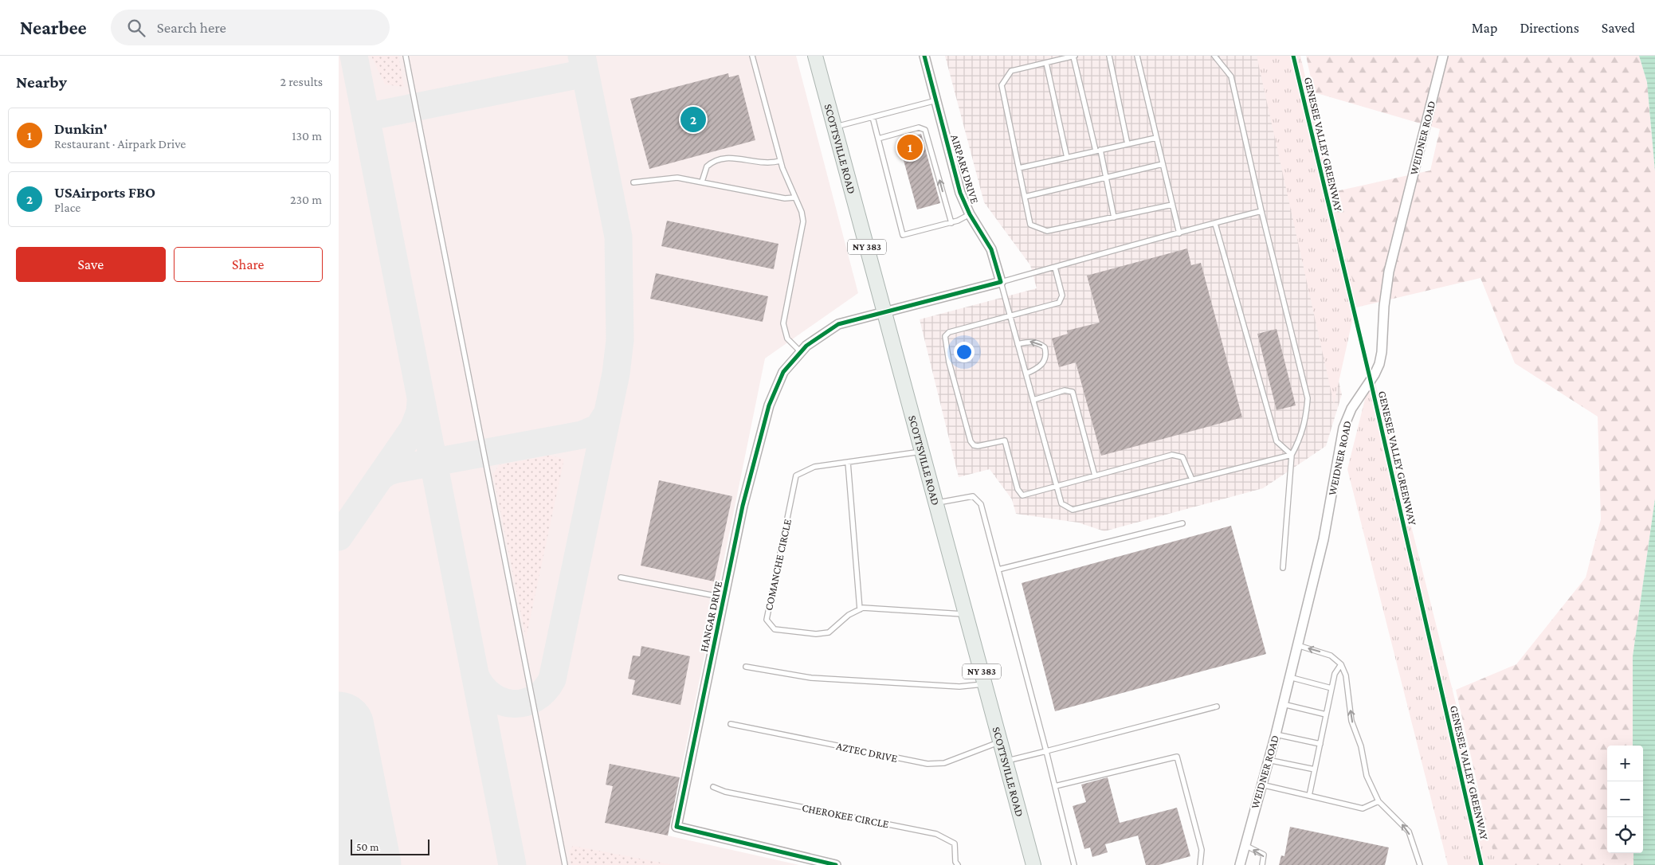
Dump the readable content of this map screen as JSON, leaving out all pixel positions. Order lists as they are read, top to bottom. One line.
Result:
{"streets":{"main road":["SCOTTSVILLE ROAD","NY 383"],"street":["WEIDNER ROAD","AIRPARK DRIVE","HANGAR DRIVE"],"lane":["COMANCHE CIRCLE","AZTEC DRIVE","CHEROKEE CIRCLE"],"cycle path":["GENESEE VALLEY GREENWAY"]},"crossings":[["SCOTTSVILLE ROAD","COMANCHE CIRCLE"],["SCOTTSVILLE ROAD","HANGAR DRIVE"],["SCOTTSVILLE ROAD","AZTEC DRIVE"]],"scale_bar":"50 m","page":{"header":"Nearbee","search":"Search here","nav":["Map","Directions","Saved"],"heading":["Nearby","2 results"],"pins":["2","1"],"list":[{"mark":"1","name":"Dunkin'","note":"Restaurant · Airpark Drive","value":"130 m"},{"mark":"2","name":"USAirports FBO","note":"Place","value":"230 m"}],"buttons":["Save","Share"],"map_buttons":["+","−"],"scale":"50 m"}}
